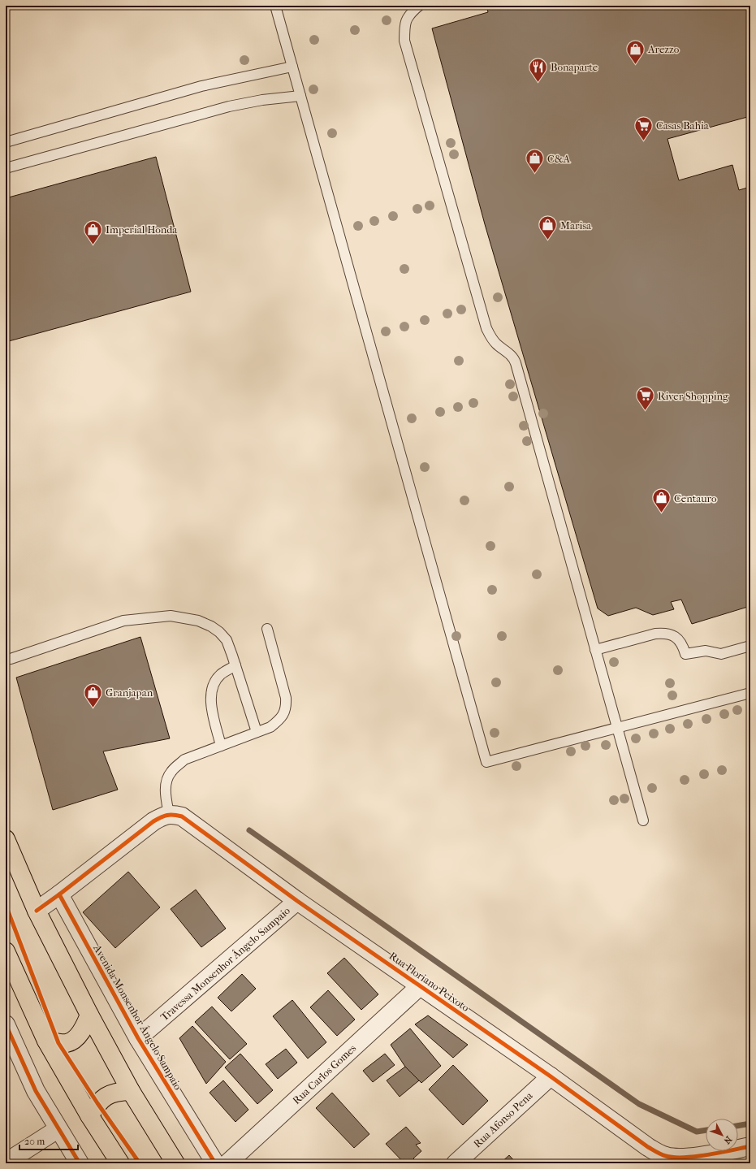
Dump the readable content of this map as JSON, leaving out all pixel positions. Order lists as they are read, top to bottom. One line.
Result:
{"streets":{"street":["Travessa Monsenhor Ângelo Sampaio","Rua Floriano Peixoto","Avenida Monsenhor Ângelo Sampaio","Rua Carlos Gomes","Rua Afonso Pena"]},"crossings":[["Travessa Monsenhor Ângelo Sampaio","Rua Floriano Peixoto"],["Travessa Monsenhor Ângelo Sampaio","Avenida Monsenhor Ângelo Sampaio"],["Rua Floriano Peixoto","Rua Carlos Gomes"],["Rua Floriano Peixoto","Rua Afonso Pena"]],"places":{"shop":["Arezzo","C&A","Marisa","Imperial Honda","Centauro","Granjapan"],"restaurant":["Bonaparte"],"supermarket":["Casas Bahia","River Shopping"]},"scale_bar":"20 m","north":"bottom right"}
